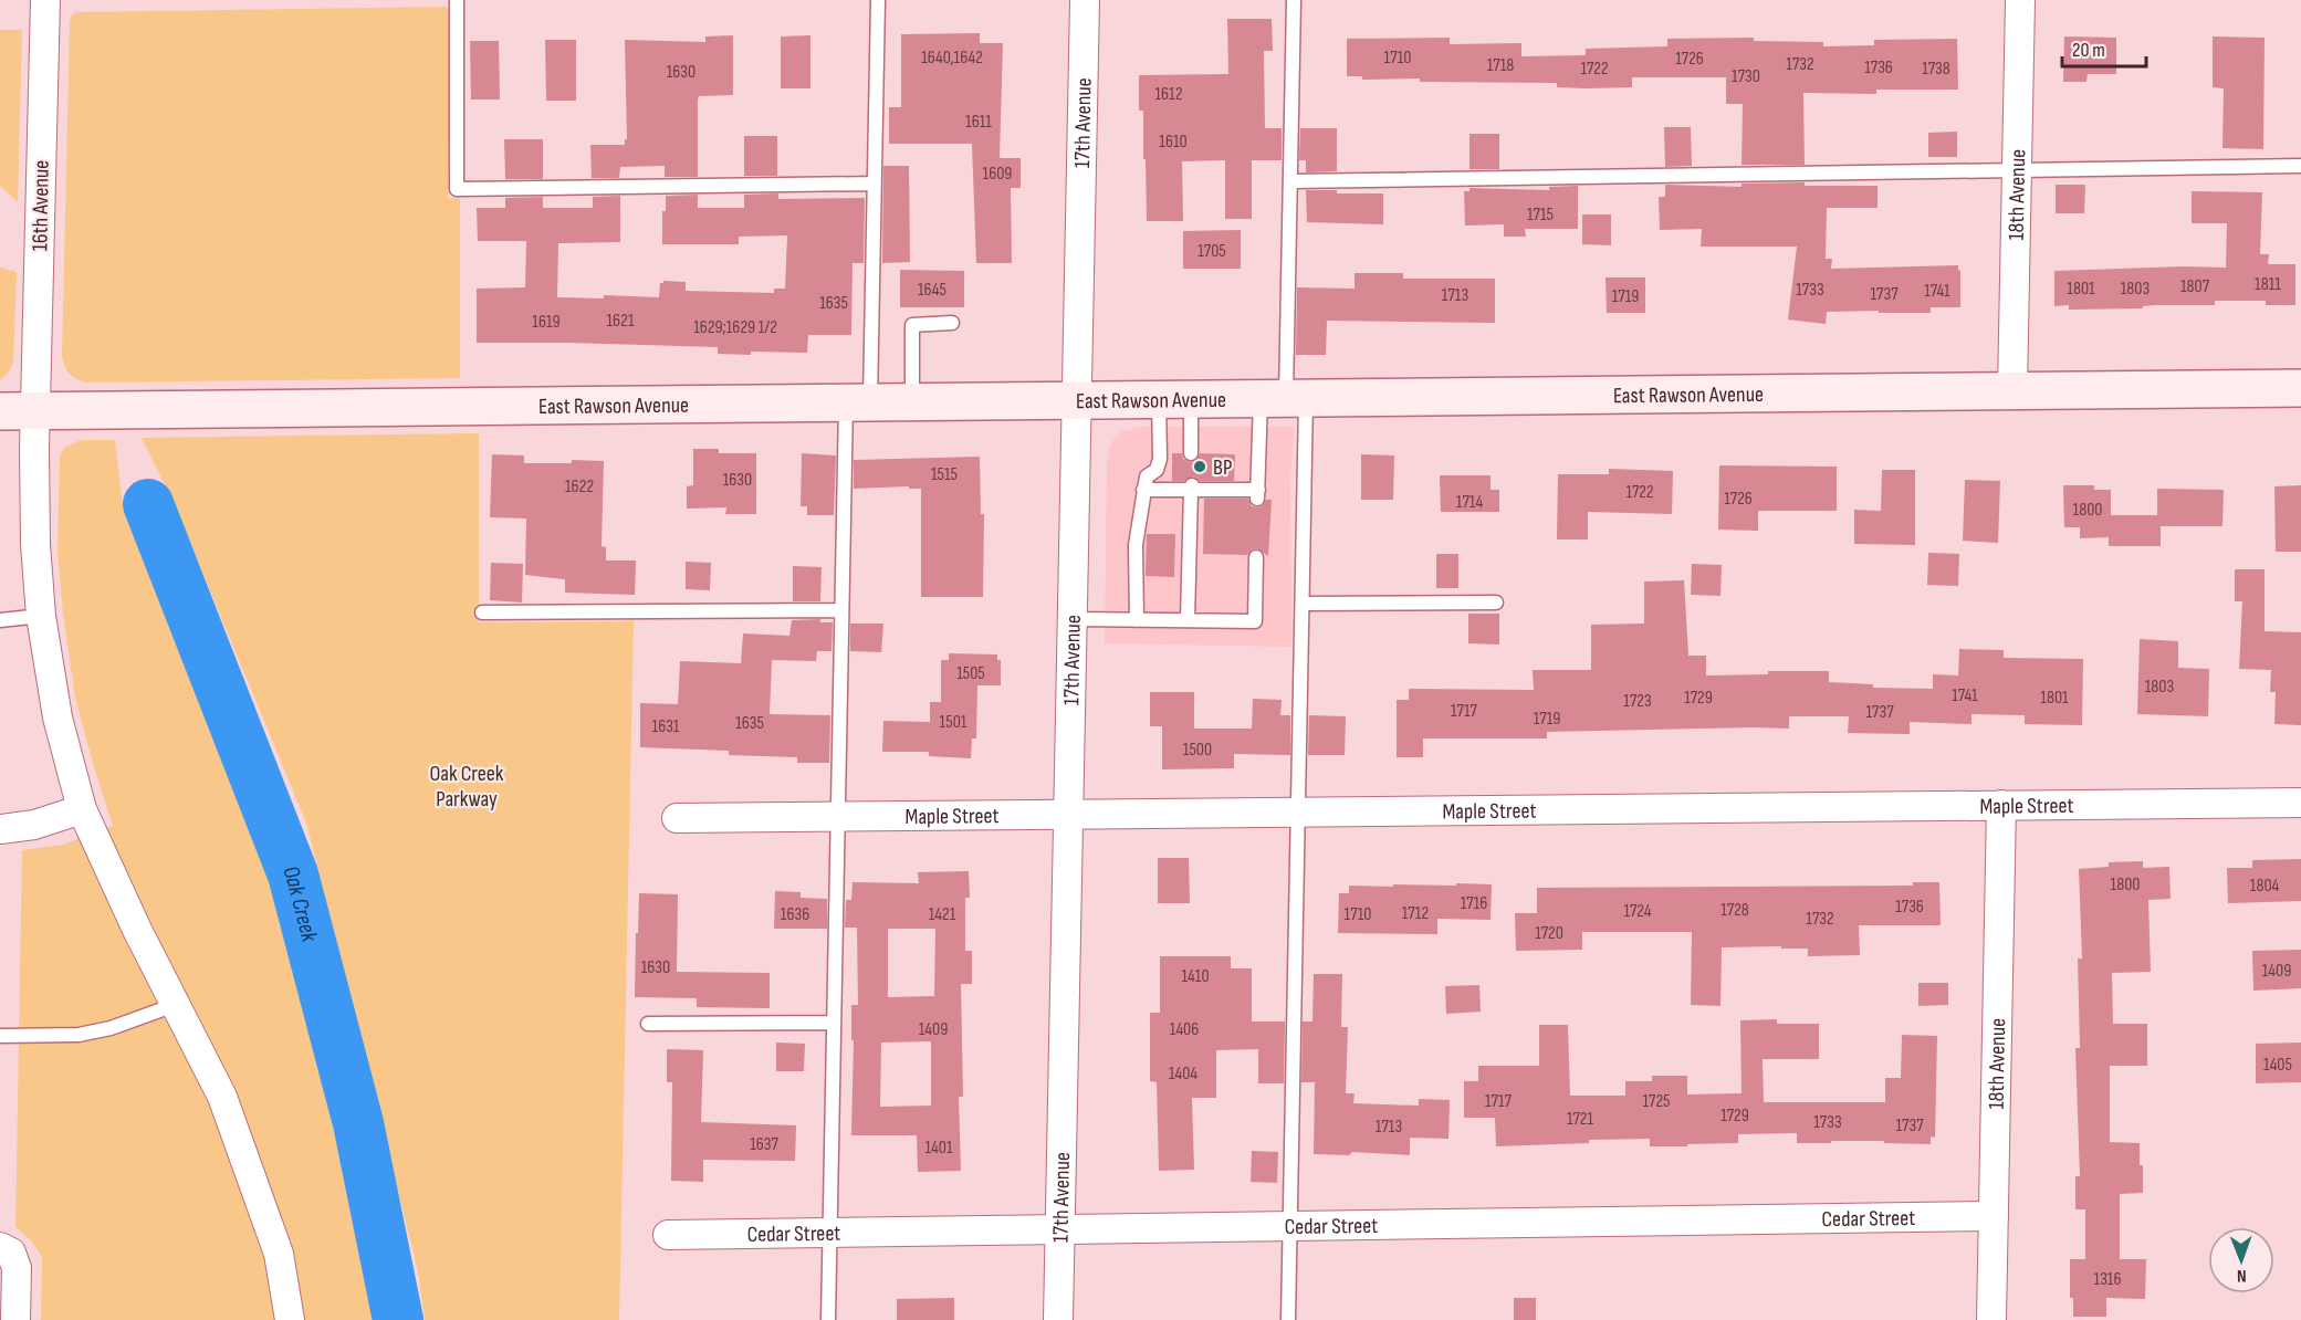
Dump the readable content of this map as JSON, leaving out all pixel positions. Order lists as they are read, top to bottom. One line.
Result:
{"streets":{"main road":["East Rawson Avenue"],"street":["17th Avenue","18th Avenue","16th Avenue","Maple Street","Cedar Street"]},"crossings":[["17th Avenue","East Rawson Avenue"],["17th Avenue","Maple Street"],["17th Avenue","Cedar Street"],["18th Avenue","East Rawson Avenue"],["18th Avenue","Maple Street"],["18th Avenue","Cedar Street"],["16th Avenue","East Rawson Avenue"]],"water":["Oak Creek"],"parks":["Oak Creek Parkway"],"places":["BP"],"house_numbers":["1640,1642","1710","1726","1732","1718","1736","1722","1738","1630","1730","1612","1611","1610","1609","1715","1705","1811","1807","1801","1803","1645","1733","1741","1737","1713","1719","1635","1621","1619","1629;1629 1/2","1515","1630","1622","1722","1726","1714","1800","1505","1803","1741","1729","1801","1723","1717","1737","1719","1501","1635","1631","1500","1800","1804","1716","1736","1728","1724","1712","1636","1421","1710","1732","1720","1630","1409","1410","1409","1406","1405","1404","1717","1725","1729","1721","1733","1737","1713","1637","1401","1316"],"scale_bar":"20 m","north":"bottom"}
